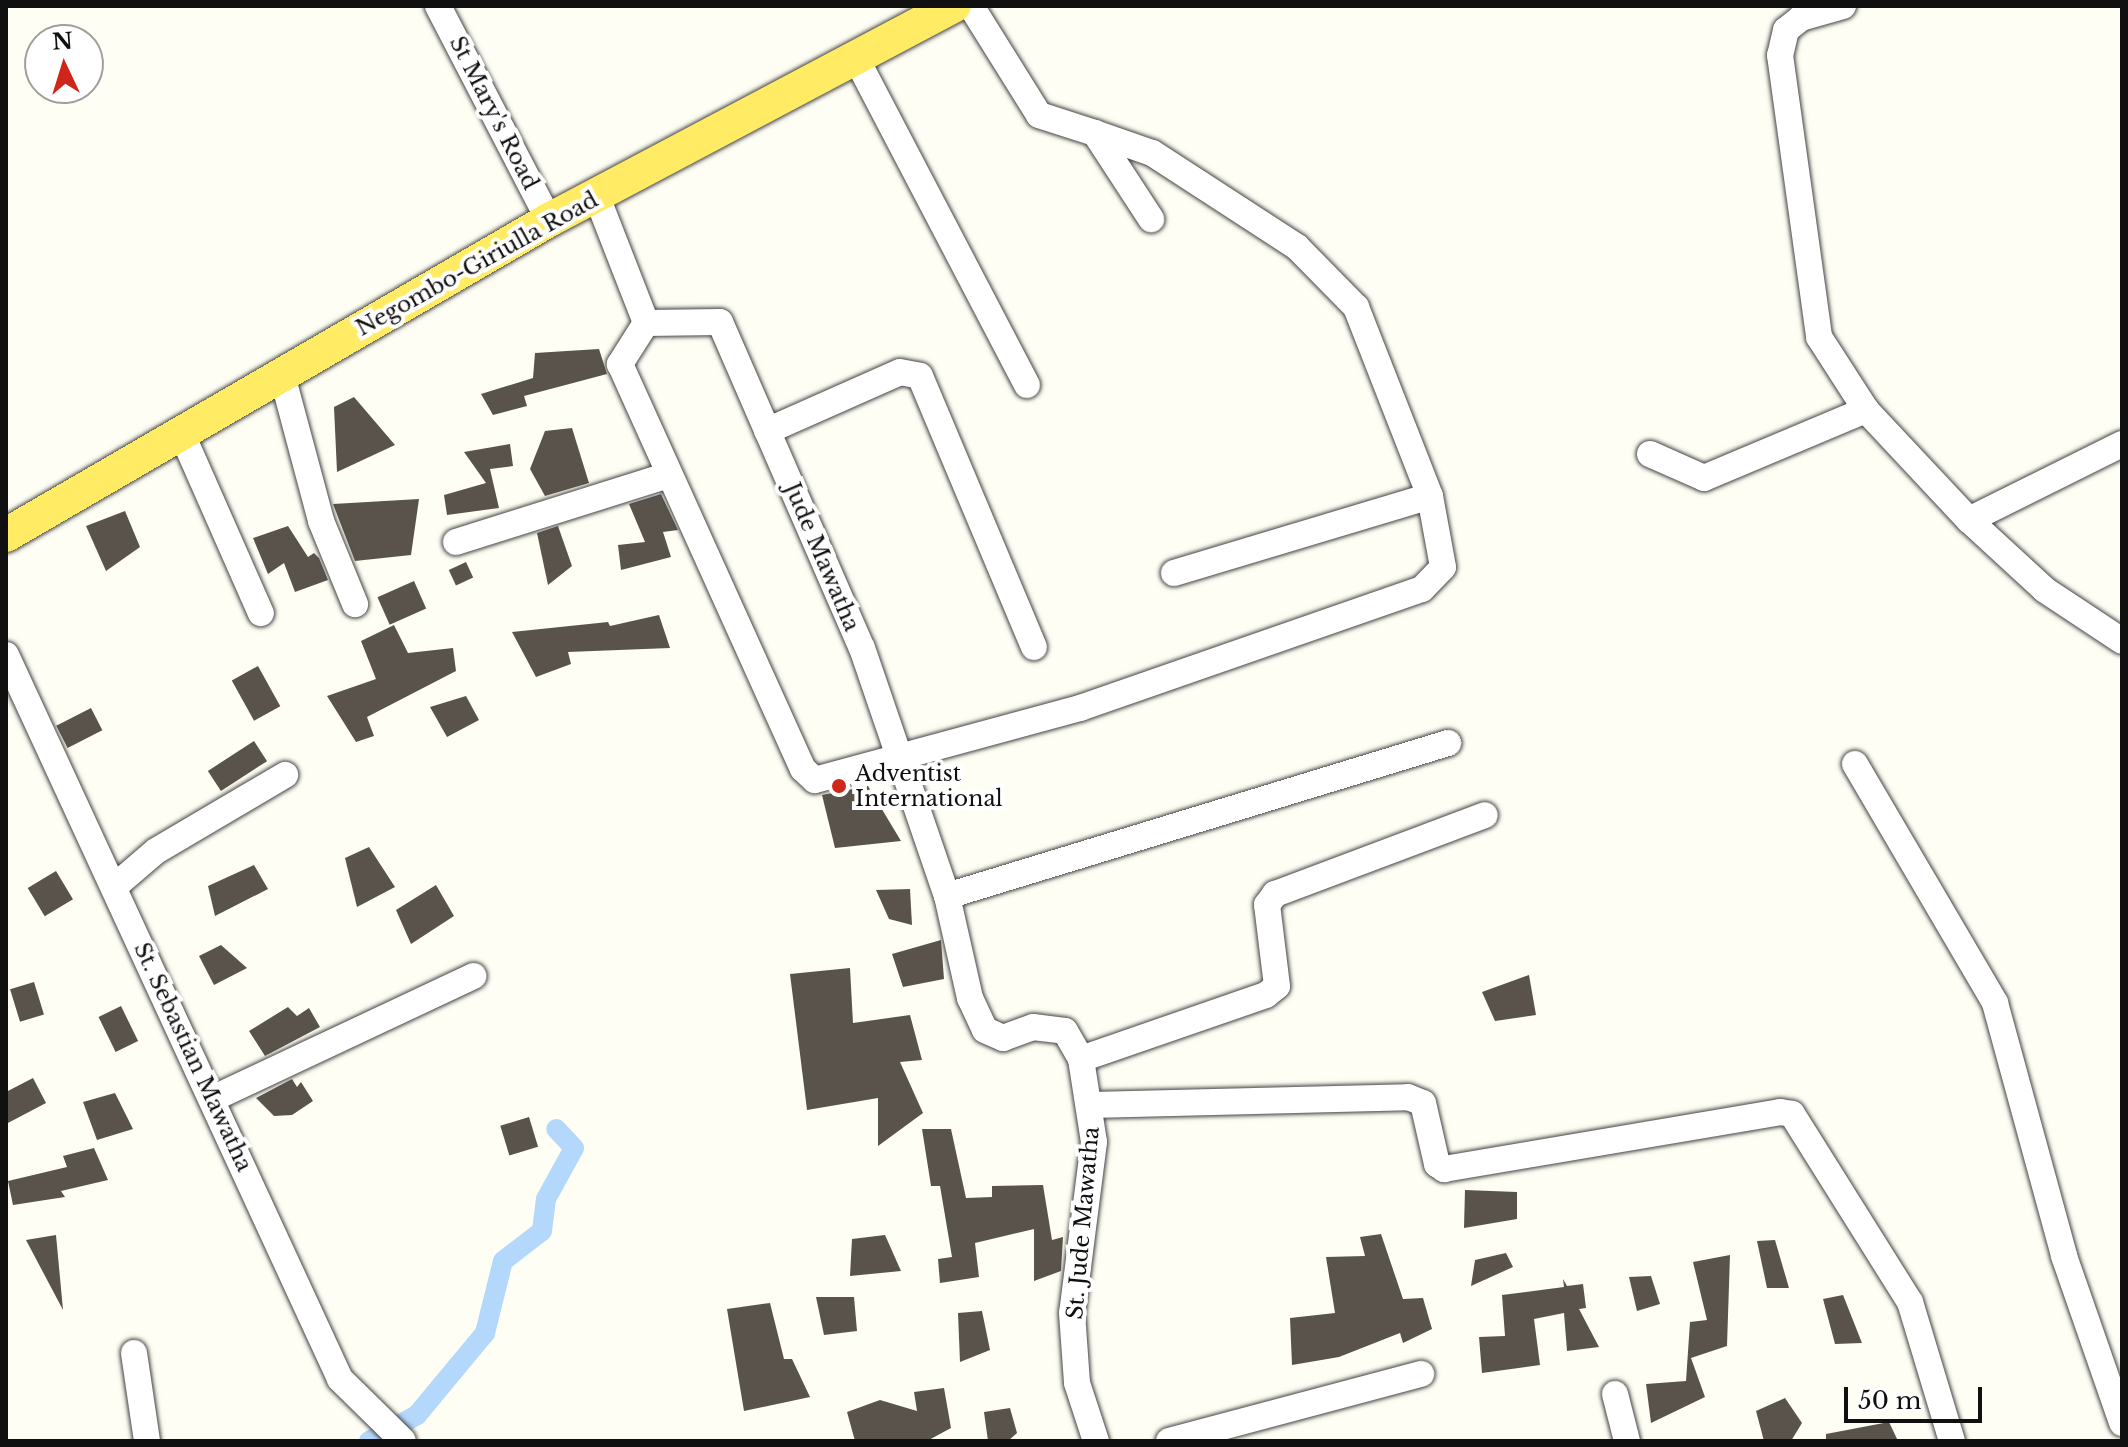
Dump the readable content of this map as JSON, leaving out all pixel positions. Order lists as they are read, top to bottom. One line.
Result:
{"streets":{"main road":["Negombo-Giriulla Road"],"street":["St Mary's Road","Jude Mawatha","St. Sebastian Mawatha","St. Jude Mawatha"]},"crossings":[["St Mary's Road","Negombo-Giriulla Road"],["Jude Mawatha","St. Jude Mawatha"]],"places":["Adventist International"],"scale_bar":"50 m","north":"top"}
